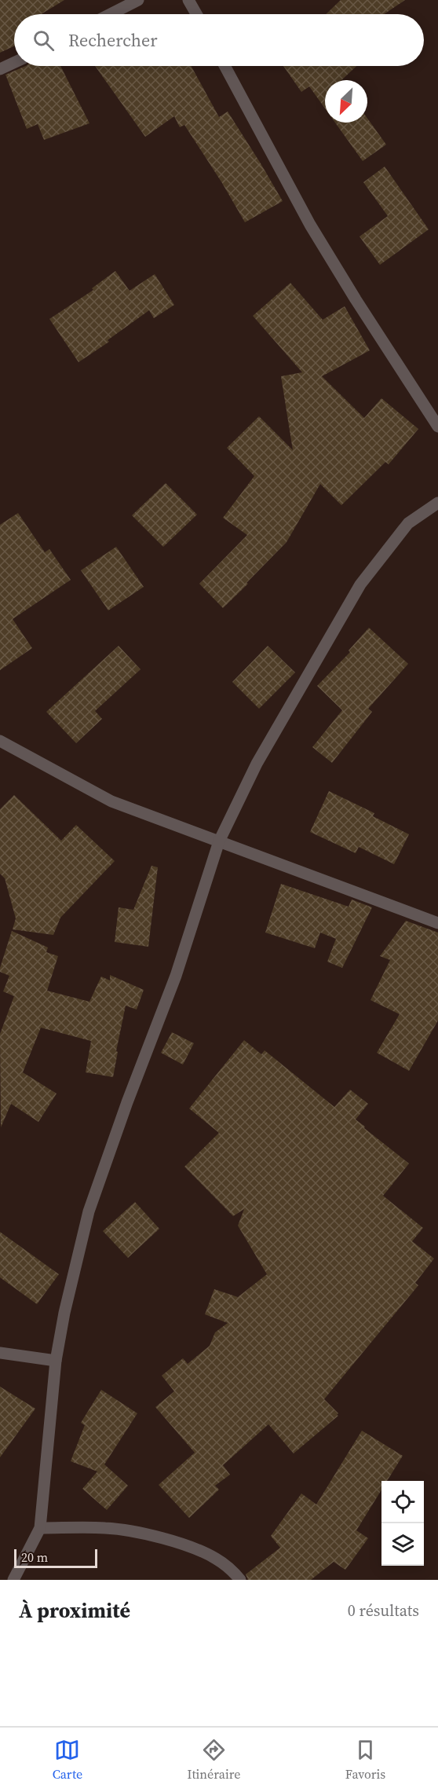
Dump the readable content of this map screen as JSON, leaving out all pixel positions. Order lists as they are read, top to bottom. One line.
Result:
{"scale_bar":"20 m","north":"bottom left","page":{"search":"Rechercher","scale":"20 m","heading":["À proximité","0 résultats"],"nav":["Carte","Itinéraire","Favoris"]}}
